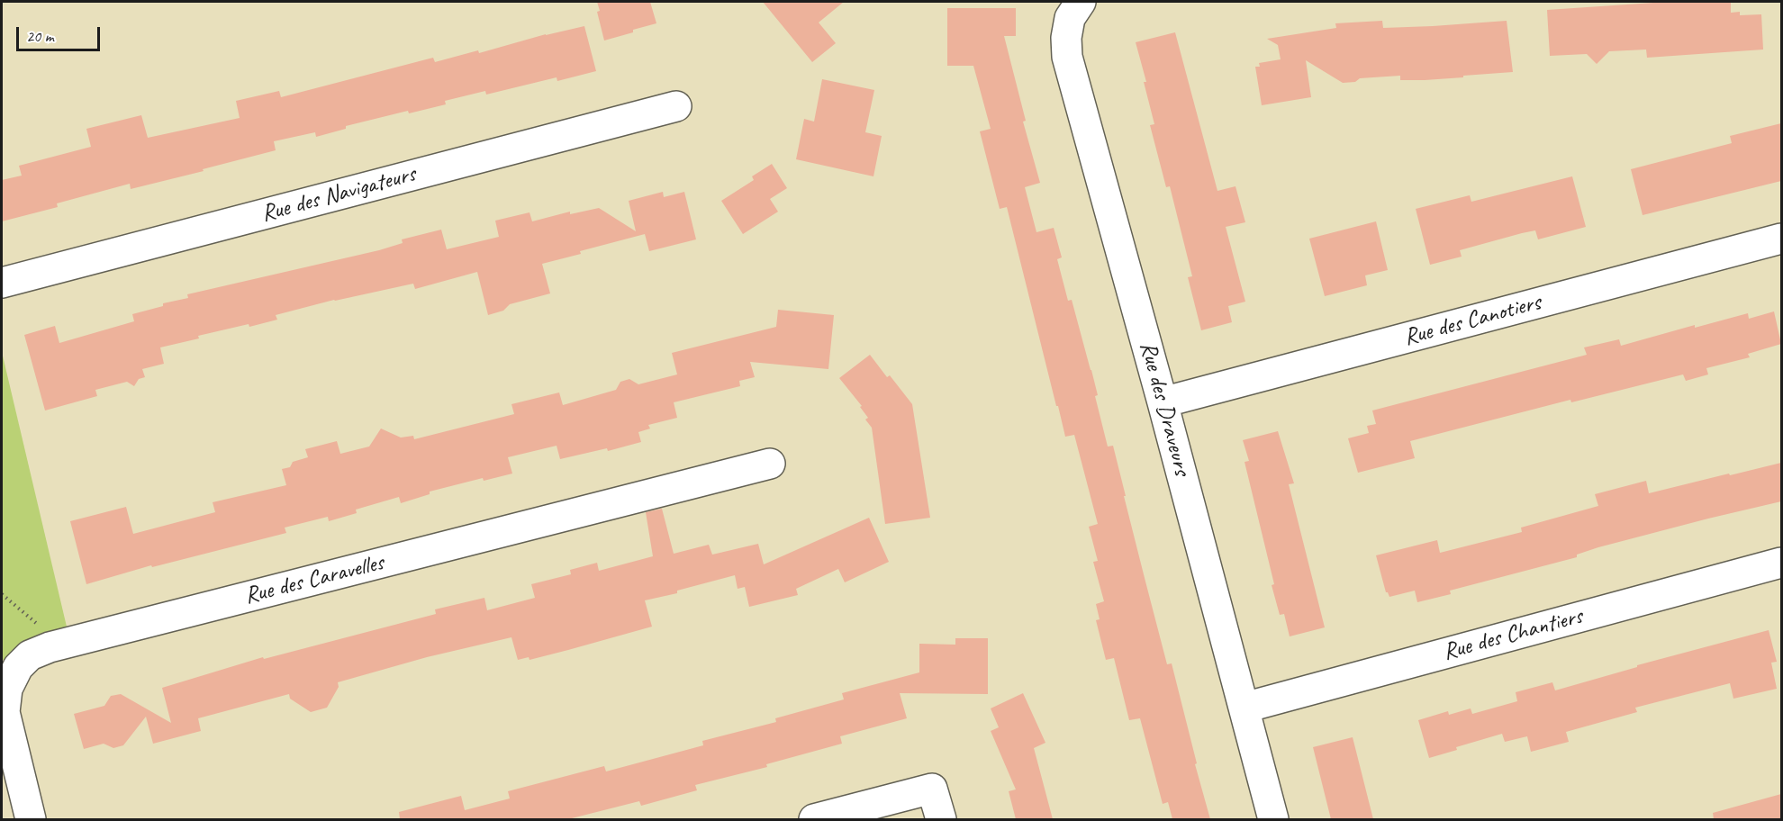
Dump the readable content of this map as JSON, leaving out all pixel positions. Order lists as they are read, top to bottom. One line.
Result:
{"streets":{"street":["Rue des Navigateurs","Rue des Canotiers","Rue des Draveurs","Rue des Caravelles","Rue des Chantiers"]},"crossings":[["Rue des Canotiers","Rue des Draveurs"],["Rue des Draveurs","Rue des Chantiers"]],"scale_bar":"20 m"}
